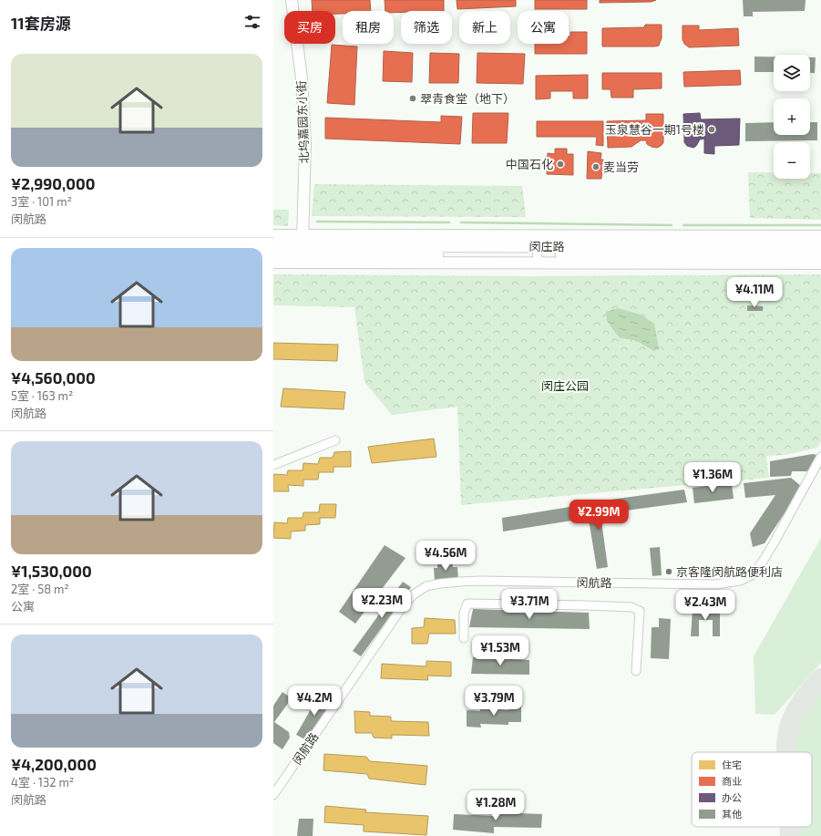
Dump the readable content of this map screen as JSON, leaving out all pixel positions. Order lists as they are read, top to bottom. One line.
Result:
{"streets":{"main road":["闵庄路"],"street":["北坞嘉园东小街","闵航路"]},"crossings":[["北坞嘉园东小街","闵庄路"]],"parks":["闵庄公园"],"places":["翠青食堂（地下）","玉泉慧谷一期1号楼","中国石化","麦当劳","京客隆闵航路便利店"],"legend":["住宅","商业","办公","其他"],"page":{"heading":"11套房源","chip":["买房","租房","筛选","新上","公寓"],"list":[{"name":"¥2,990,000","note":"3室 · 101 m² · 闵航路"},{"name":"¥4,560,000","note":"5室 · 163 m² · 闵航路"},{"name":"¥1,530,000","note":"2室 · 58 m² · 公寓"},{"name":"¥4,200,000","note":"4室 · 132 m² · 闵航路"}],"map_buttons":["+","−"],"price":["¥4.11M","¥1.36M","¥2.99M","¥4.56M","¥2.23M","¥3.71M","¥2.43M","¥1.53M","¥4.2M","¥3.79M","¥1.28M"]}}
